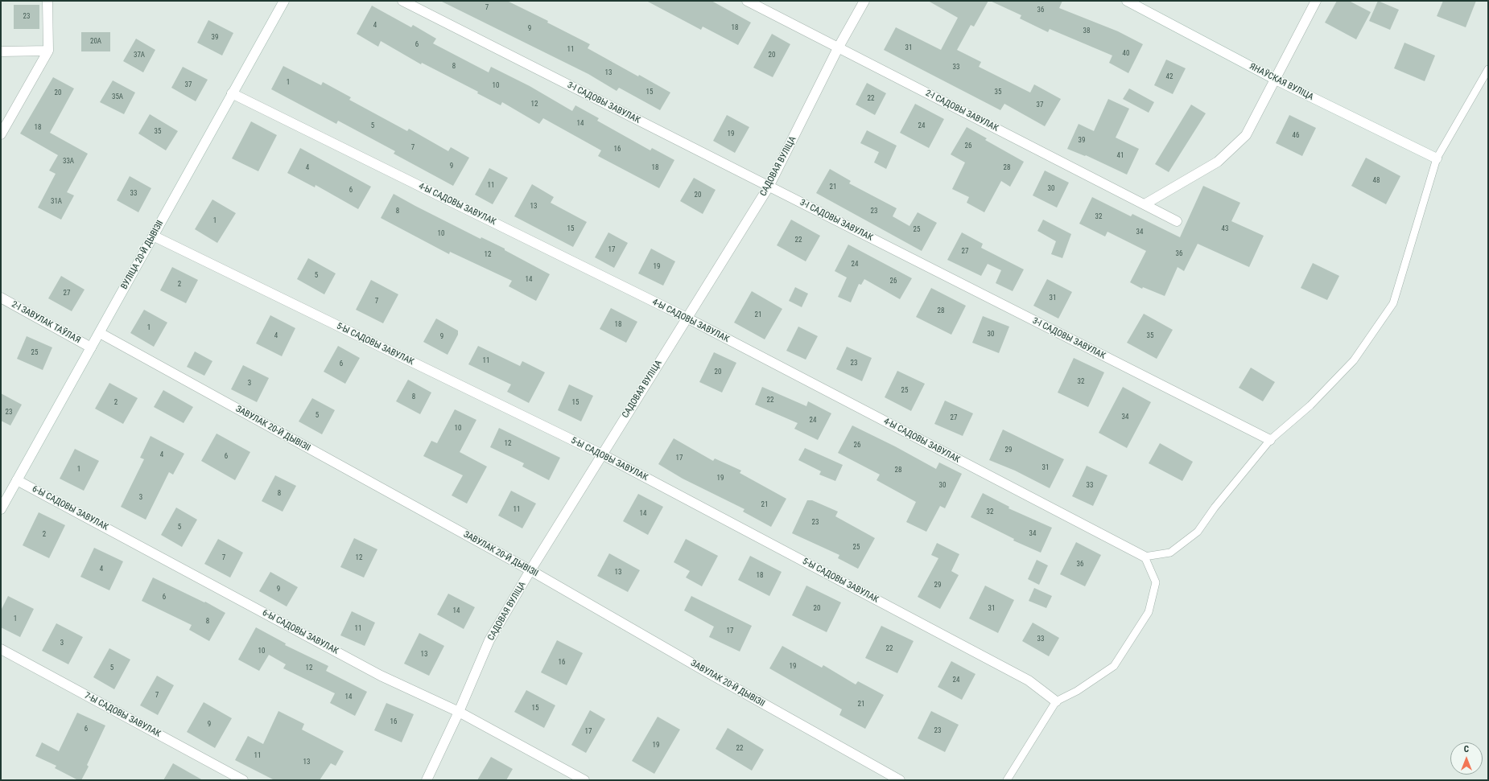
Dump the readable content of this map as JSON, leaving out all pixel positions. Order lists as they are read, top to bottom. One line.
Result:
{"streets":{"street":["ЯНАЎСКАЯ ВУЛІЦА","3-І САДОВЫ ЗАВУЛАК","2-І САДОВЫ ЗАВУЛАК","САДОВАЯ ВУЛІЦА","4-Ы САДОВЫ ЗАВУЛАК","ВУЛІЦА 20-Й ДЫВІЗІІ","2-І ЗАВУЛАК ТАЎЛАЯ","5-Ы САДОВЫ ЗАВУЛАК","ЗАВУЛАК 20-Й ДЫВІЗІІ","6-Ы САДОВЫ ЗАВУЛАК","7-Ы САДОВЫ ЗАВУЛАК"]},"crossings":[["3-І САДОВЫ ЗАВУЛАК","САДОВАЯ ВУЛІЦА"],["2-І САДОВЫ ЗАВУЛАК","САДОВАЯ ВУЛІЦА"],["САДОВАЯ ВУЛІЦА","4-Ы САДОВЫ ЗАВУЛАК"],["САДОВАЯ ВУЛІЦА","5-Ы САДОВЫ ЗАВУЛАК"],["САДОВАЯ ВУЛІЦА","ЗАВУЛАК 20-Й ДЫВІЗІІ"],["САДОВАЯ ВУЛІЦА","6-Ы САДОВЫ ЗАВУЛАК"],["4-Ы САДОВЫ ЗАВУЛАК","ВУЛІЦА 20-Й ДЫВІЗІІ"],["ВУЛІЦА 20-Й ДЫВІЗІІ","2-І ЗАВУЛАК ТАЎЛАЯ"],["ВУЛІЦА 20-Й ДЫВІЗІІ","5-Ы САДОВЫ ЗАВУЛАК"],["ВУЛІЦА 20-Й ДЫВІЗІІ","ЗАВУЛАК 20-Й ДЫВІЗІІ"],["ВУЛІЦА 20-Й ДЫВІЗІІ","6-Ы САДОВЫ ЗАВУЛАК"]],"house_numbers":["7","36","23","4","18","9","38","39","20А","6","31","11","40","37А","20","8","33","13","42","1","37","10","15","35","20","35А","22","12","37","14","5","24","18","35","19","46","39","26","7","16","41","33А","9","4","18","28","48","11","21","30","6","33","20","31А","13","8","23","32","1","15","43","25","34","10","22","17","27","36","12","24","19","5","14","26","2","27","31","7","28","21","18","1","30","4","35","9","25","11","23","6","20","32","3","25","8","22","2","15","23","5","34","27","24","10","12","26","29","4","6","17","31","1","28","19","30","33","8","3","21","11","32","14","23","5","34","2","25","7","12","36","4","13","18","29","9","6","20","31","14","1","8","11","17","33","3","22","10","13","16","19","5","12","24","7","14","21","15","16","9","6","23","17","19","22","11","13"],"north":"top"}
